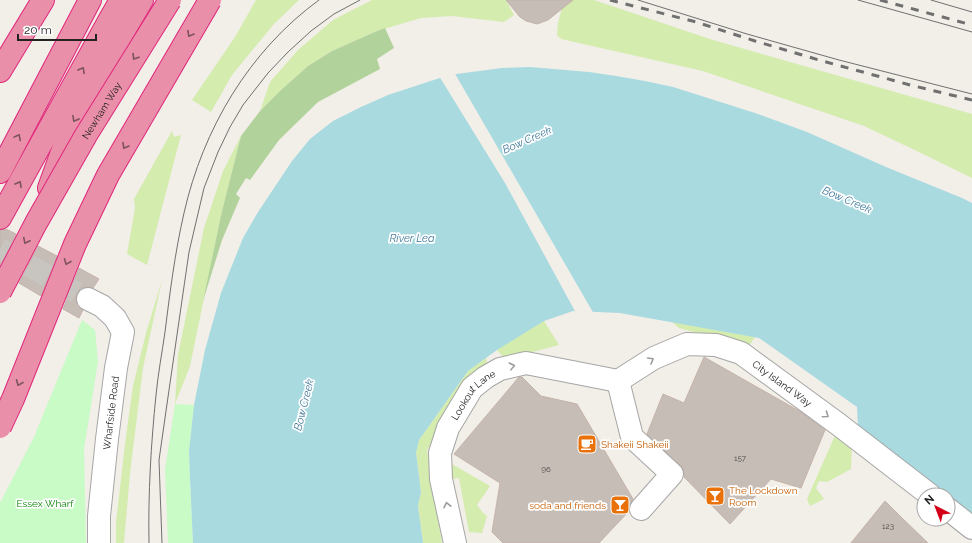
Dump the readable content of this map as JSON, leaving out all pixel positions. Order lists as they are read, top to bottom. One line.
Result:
{"streets":{"highway":["Newham Way"],"street":["City Island Way","Lookout Lane","Wharfside Road"]},"crossings":[["City Island Way","Lookout Lane"]],"one_way":["City Island Way"],"water":["Bow Creek","River Lea"],"parks":["Essex Wharf"],"places":{"cafe":["Shakeii Shakeii"],"bar":["The Lockdown Room","soda and friends"]},"house_numbers":["157","96","123"],"scale_bar":"20 m","north":"top left"}
